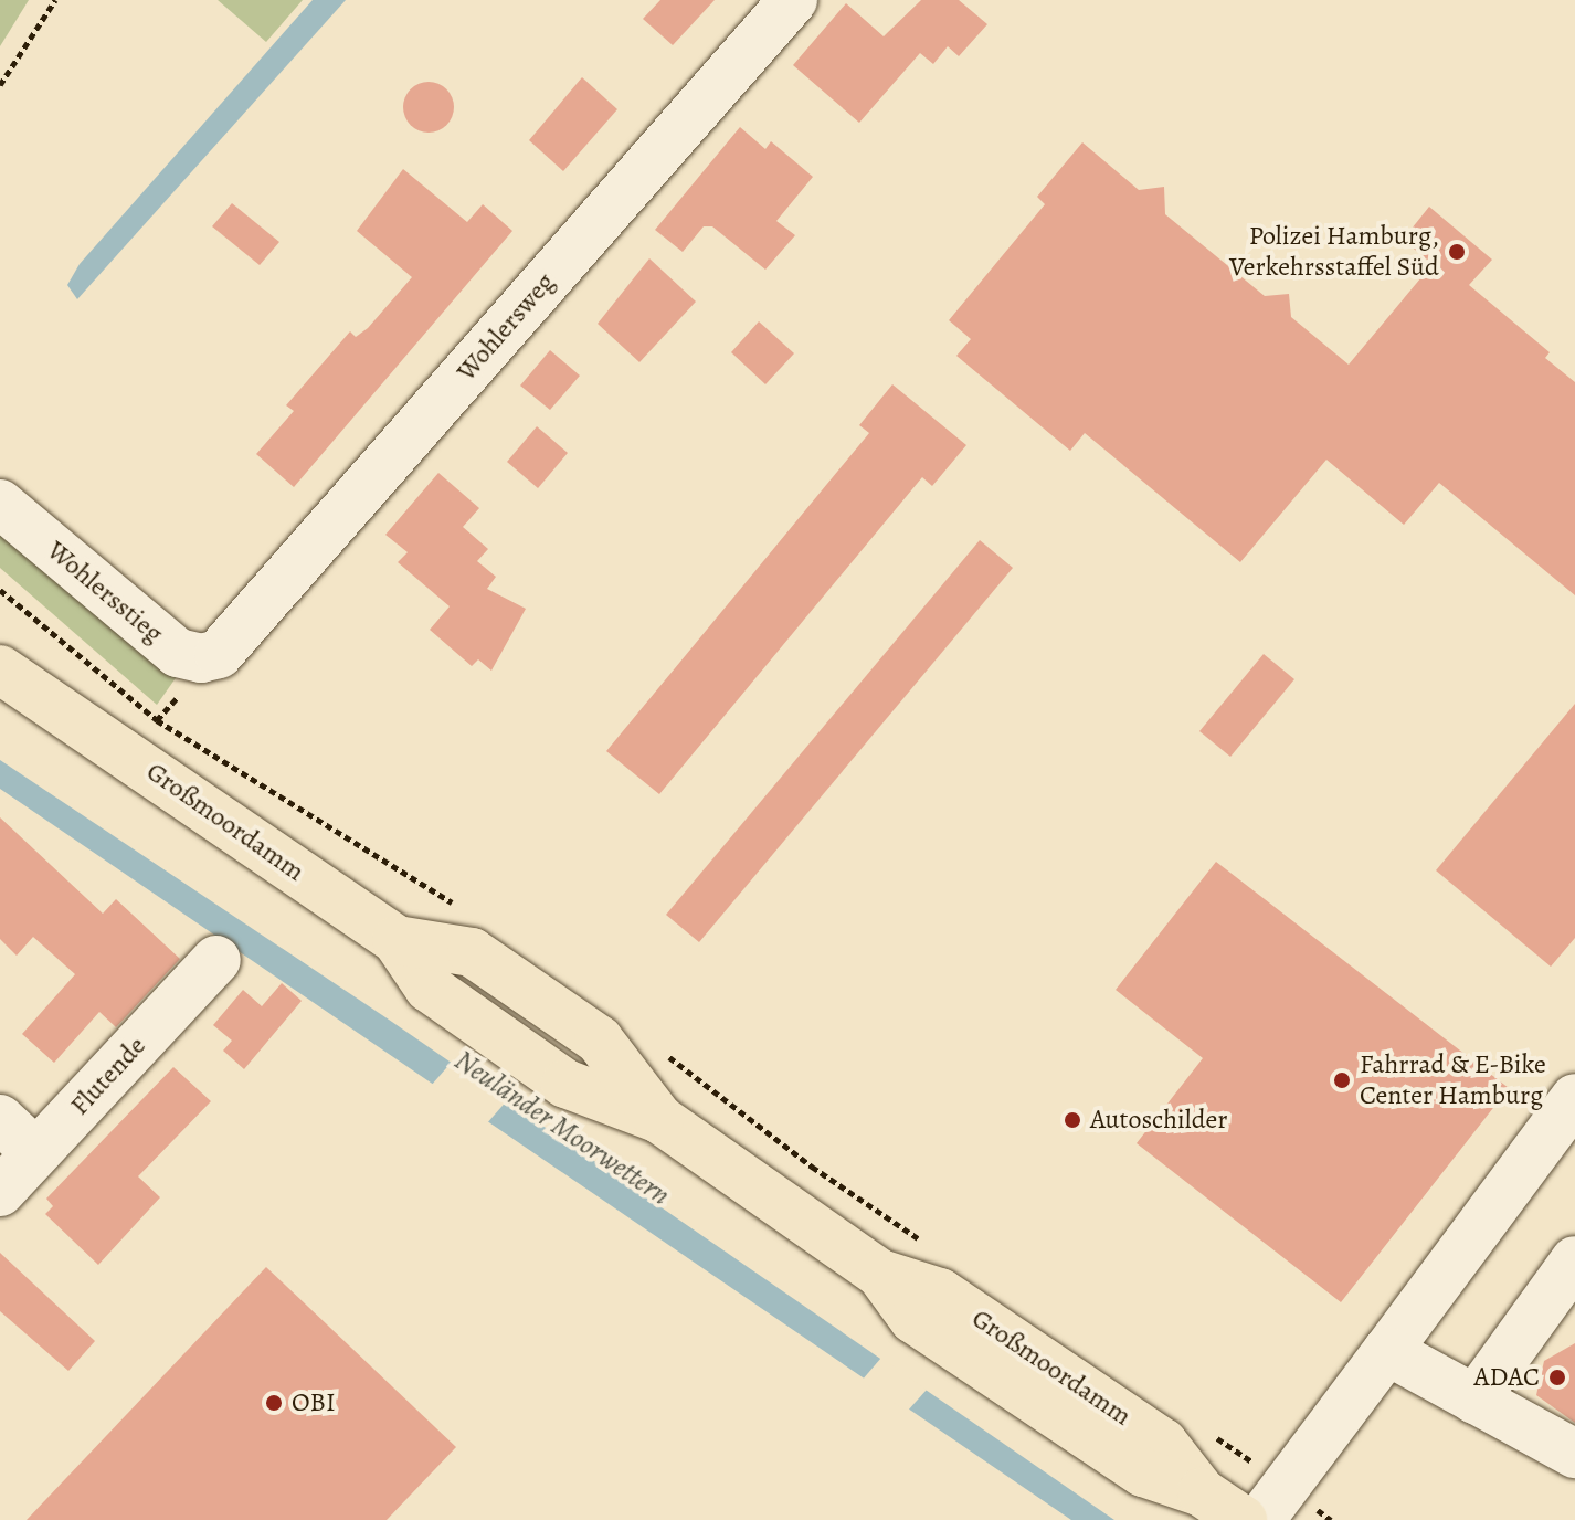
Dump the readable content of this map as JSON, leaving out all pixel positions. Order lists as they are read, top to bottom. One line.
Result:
{"streets":{"main road":["Großmoordamm"],"street":["Wohlersweg","Wohlersstieg","Flutende"]},"crossings":[["Wohlersweg","Wohlersstieg"]],"water":["Neuländer Moorwettern"],"places":["Polizei Hamburg, Verkehrsstaffel Süd","Fahrrad & E-Bike Center Hamburg","Autoschilder","ADAC","OBI"]}
